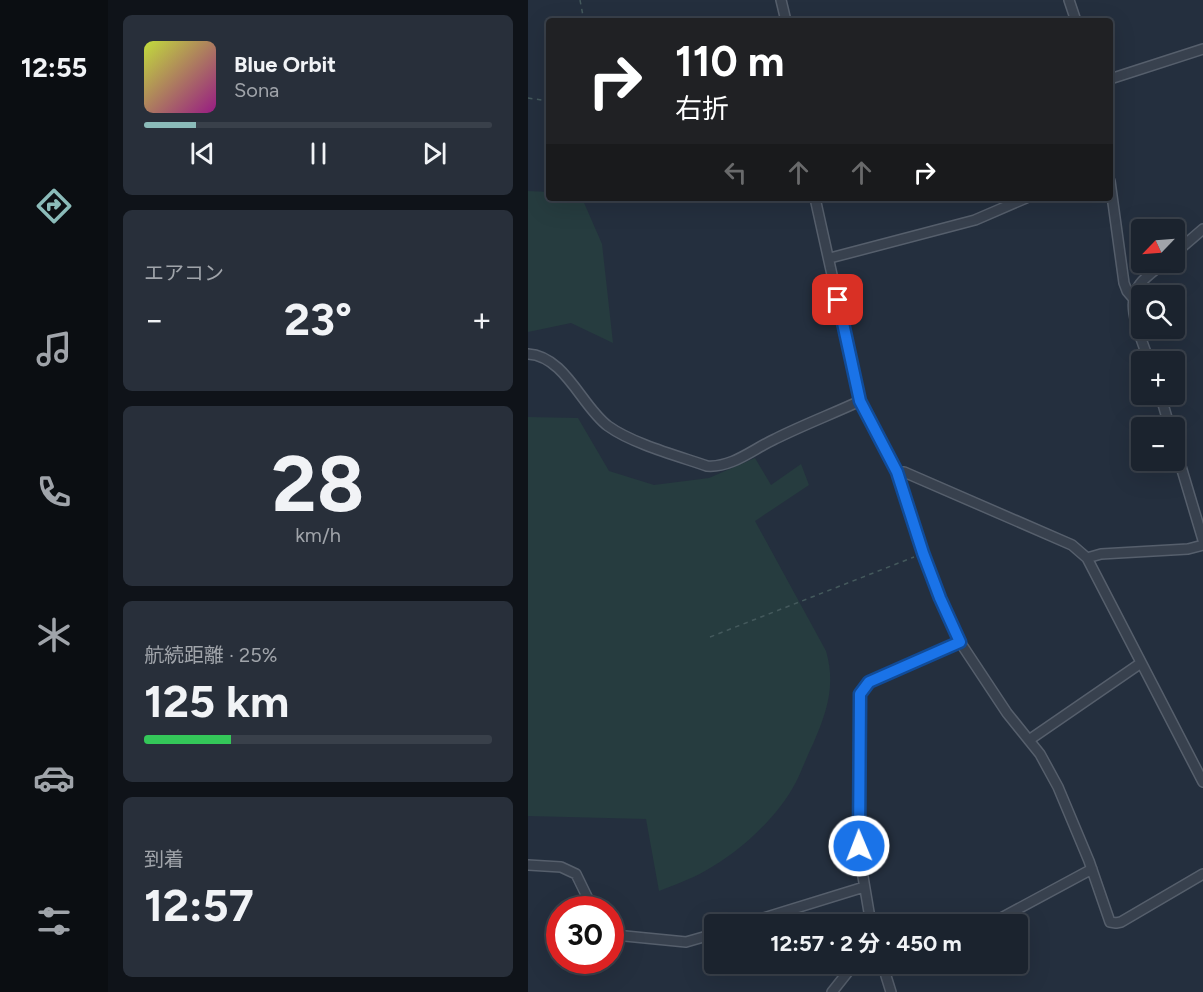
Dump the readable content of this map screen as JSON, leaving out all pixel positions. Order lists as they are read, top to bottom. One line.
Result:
{"north":"bottom left","page":{"tabs":"12:55","turn":["110 m","右折"],"song":["Blue Orbit","Sona"],"tile":["エアコン",["28","km/h"],["航続距離 · 25%","125 km"],["到着","12:57"]],"map_buttons":["+","−"],"heat":["−","23°","+"],"limit":"30","trip":"12:57 · 2 分 · 450 m"}}
